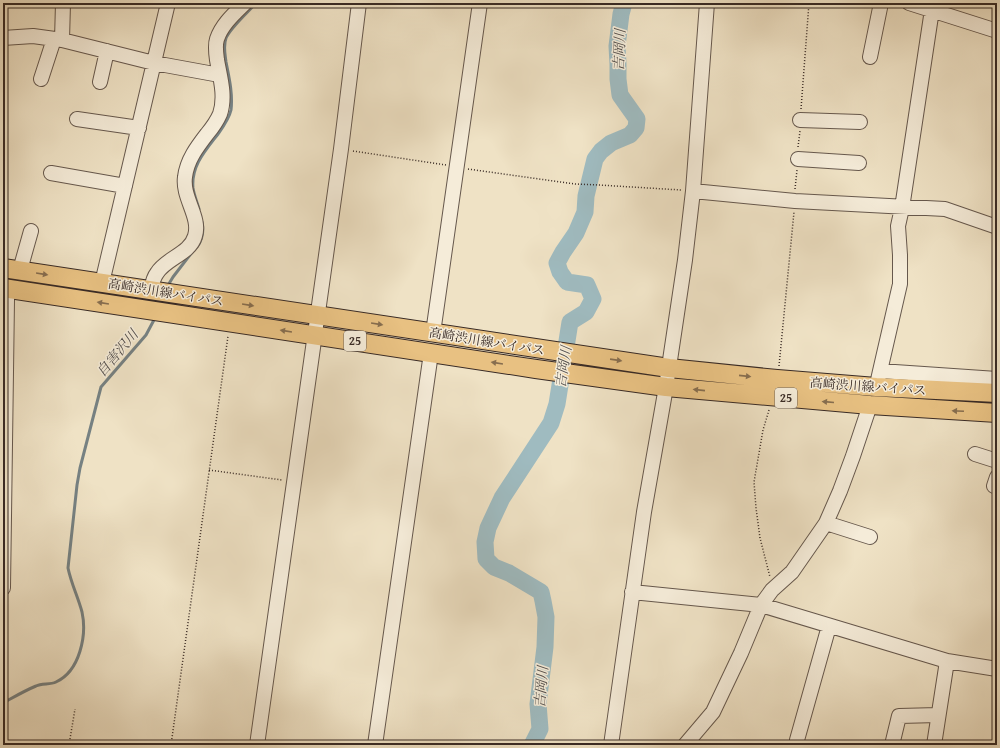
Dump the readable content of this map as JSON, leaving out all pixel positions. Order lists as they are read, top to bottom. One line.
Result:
{"streets":{"main road":["高崎渋川線バイパス","25"]},"water":["吉岡川","自害沢川"]}
